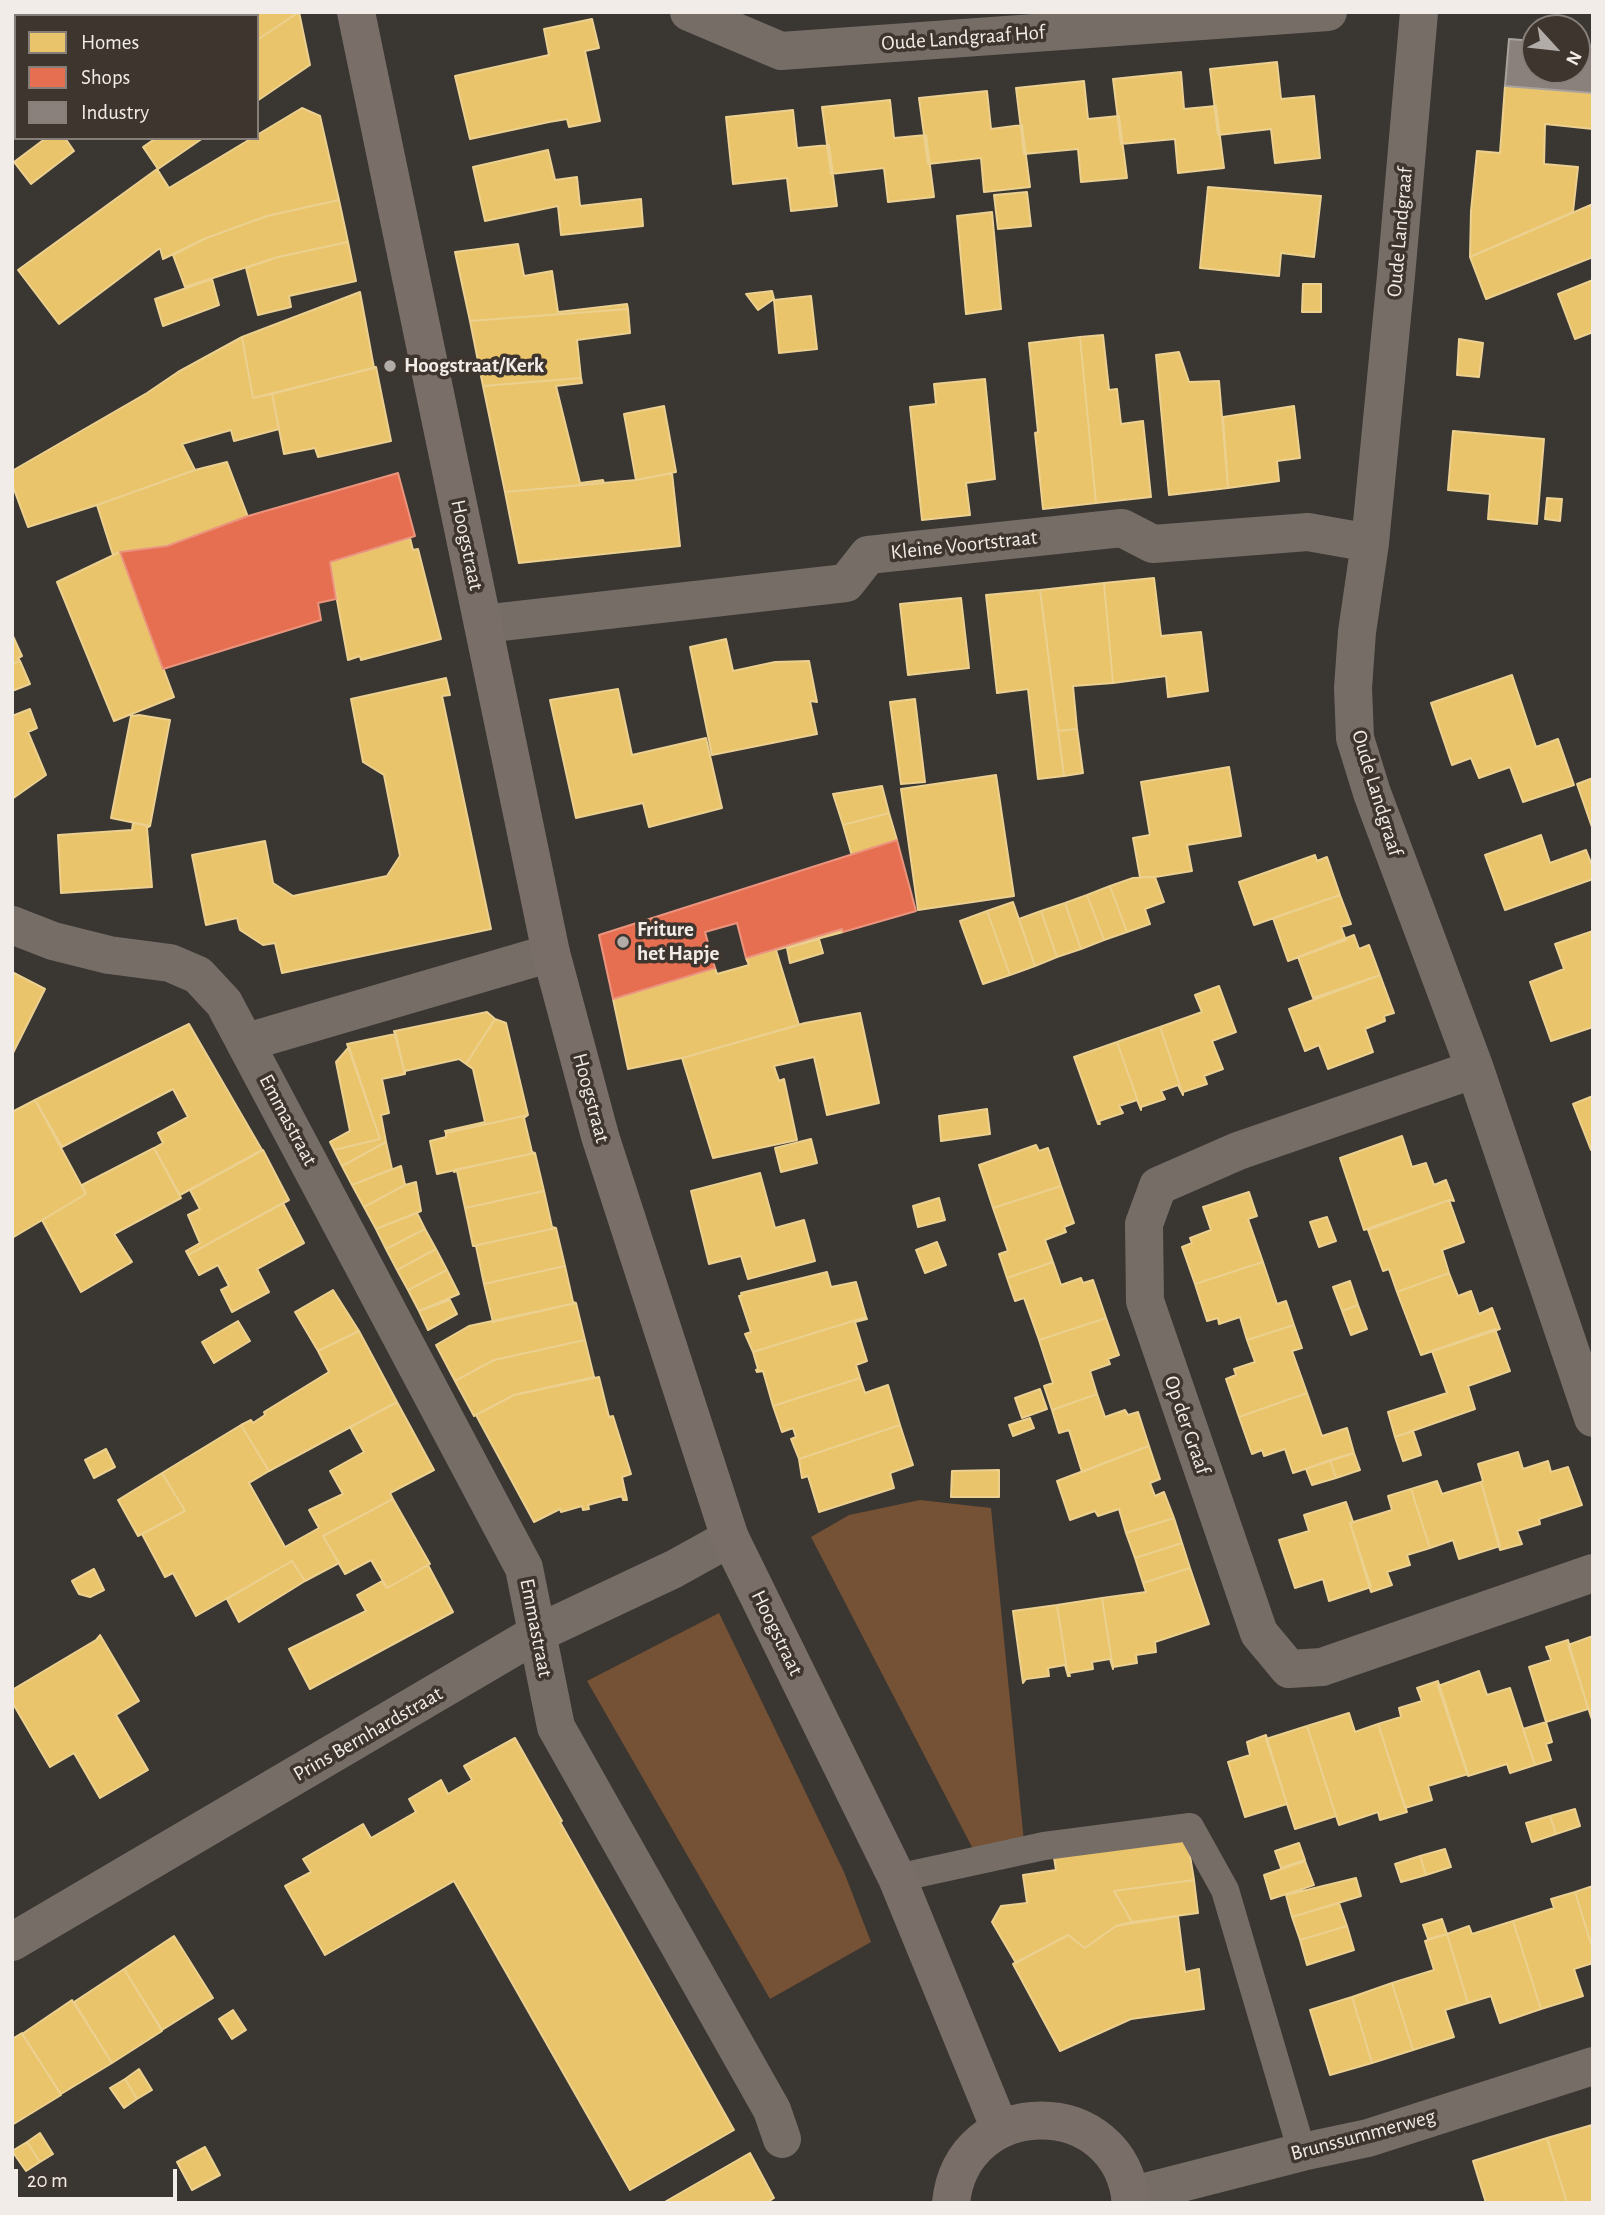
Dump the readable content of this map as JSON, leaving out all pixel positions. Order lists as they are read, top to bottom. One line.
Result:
{"streets":{"main road":["Hoogstraat"],"street":["Oude Landgraaf Hof","Oude Landgraaf","Kleine Voortstraat","Emmastraat","Op der Graaf","Prins Bernhardstraat","Brunssummerweg"]},"crossings":[["Oude Landgraaf","Kleine Voortstraat"],["Oude Landgraaf","Op der Graaf"],["Hoogstraat","Kleine Voortstraat"],["Hoogstraat","Prins Bernhardstraat"],["Emmastraat","Prins Bernhardstraat"]],"places":["Hoogstraat/Kerk","Friture het Hapje"],"legend":["Homes","Shops","Industry"],"scale_bar":"20 m","north":"bottom right"}
